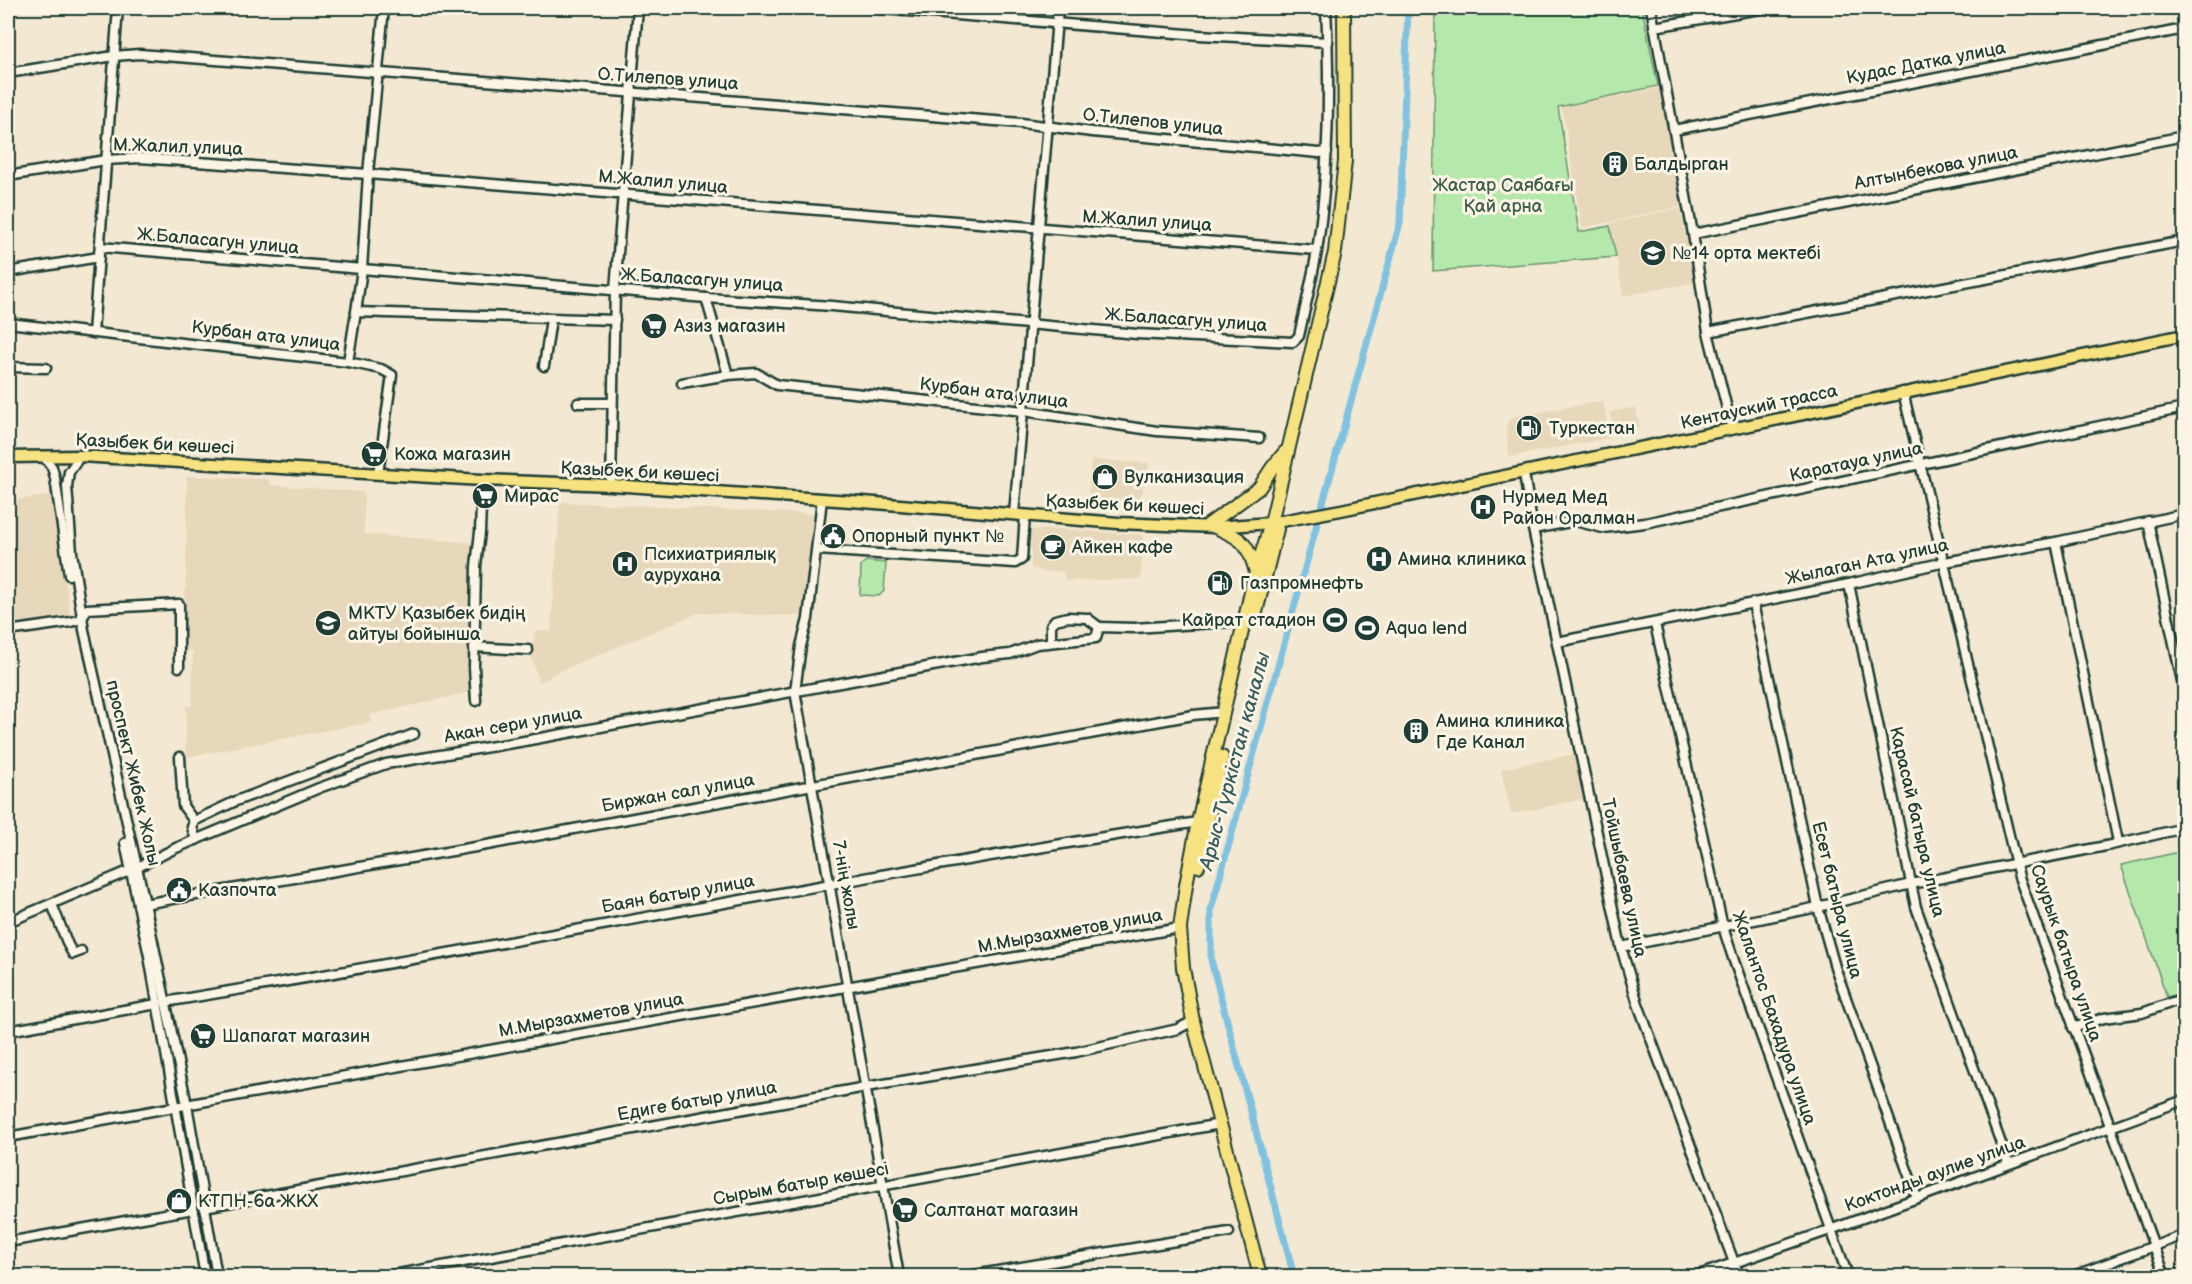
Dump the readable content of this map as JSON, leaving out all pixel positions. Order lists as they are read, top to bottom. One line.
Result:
{"streets":{"main road":["Кентауский трасса","Қазыбек би көшесі"],"street":["Кудас Датка улица","О.Тилепов улица","М.Жалил улица","Алтынбекова улица","Ж.Баласагун улица","Курбан ата улица","Каратауа улица","Жылаган Ата улица","Акан сери улица","проспект Жибек Жолы","Биржан сал улица","Карасай батыра улица","Тойшыбаева улица","7-нің жолы","Баян батыр улица","Есет батыра улица","М.Мырзахметов улица","Саурык батыра улица","Жалантос Бахадура улица","Едиге батыр улица","Коктонды аулие улица","Сырым батыр көшесі"]},"crossings":[["О.Тилепов улица","Курбан ата улица"],["М.Жалил улица","Ж.Баласагун улица"],["М.Жалил улица","Курбан ата улица"],["Ж.Баласагун улица","Курбан ата улица"],["Кентауский трасса","Қазыбек би көшесі"],["Кентауский трасса","Тойшыбаева улица"],["Кентауский трасса","Саурык батыра улица"],["Қазыбек би көшесі","проспект Жибек Жолы"],["Қазыбек би көшесі","7-нің жолы"],["Каратауа улица","Тойшыбаева улица"],["Каратауа улица","Саурык батыра улица"],["Жылаган Ата улица","Карасай батыра улица"],["Жылаган Ата улица","Тойшыбаева улица"],["Жылаган Ата улица","Есет батыра улица"],["Жылаган Ата улица","Саурык батыра улица"],["Жылаган Ата улица","Жалантос Бахадура улица"],["Акан сери улица","проспект Жибек Жолы"],["Акан сери улица","7-нің жолы"],["проспект Жибек Жолы","Биржан сал улица"],["проспект Жибек Жолы","Баян батыр улица"],["проспект Жибек Жолы","М.Мырзахметов улица"],["проспект Жибек Жолы","Едиге батыр улица"],["Биржан сал улица","7-нің жолы"],["Карасай батыра улица","Коктонды аулие улица"],["Тойшыбаева улица","Коктонды аулие улица"],["7-нің жолы","Баян батыр улица"],["7-нің жолы","М.Мырзахметов улица"],["7-нің жолы","Едиге батыр улица"],["7-нің жолы","Сырым батыр көшесі"],["Есет батыра улица","Коктонды аулие улица"],["Саурык батыра улица","Коктонды аулие улица"],["Жалантос Бахадура улица","Коктонды аулие улица"]],"water":["Арыс-Түркістан каналы"],"parks":["Жастар Саябағы Қай арна"],"places":{"building":["Балдырган","Амина клиника Где Канал"],"school or university":["№14 орта мектебі","МКТУ Қазыбек бидің айтуы бойынша"],"supermarket":["Азиз магазин","Кожа магазин","Мирас","Шапагат магазин","Салтанат магазин"],"fuel station":["Туркестан","Газпромнефть"],"shop":["Вулканизация","КТПН-6а ЖКХ"],"hospital":["Нурмед Мед Район Оралман","Амина клиника","Психиатриялық аурухана"],"public building":["Опорный пункт №","Казпочта"],"cafe":["Айкен кафе"],"sports":["Кайрат стадион","Aqua lend"]}}
